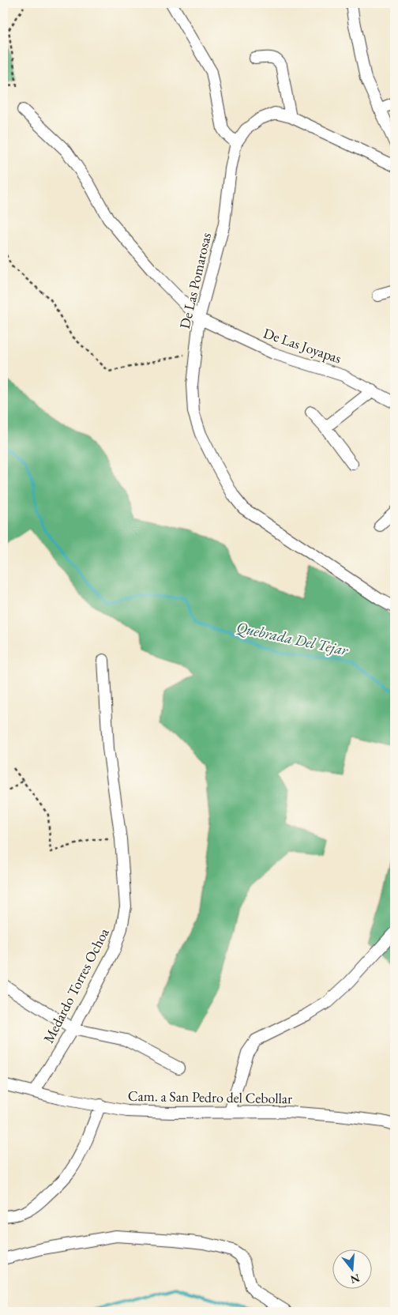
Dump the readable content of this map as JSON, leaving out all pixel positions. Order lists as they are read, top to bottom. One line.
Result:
{"streets":{"street":["De Las Pomarosas","De Las Joyapas","Medardo Torres Ochoa","Cam. a San Pedro del Cebollar"]},"crossings":[["De Las Pomarosas","De Las Joyapas"],["Medardo Torres Ochoa","Cam. a San Pedro del Cebollar"]],"water":["Quebrada Del Tejar"],"north":"bottom"}
